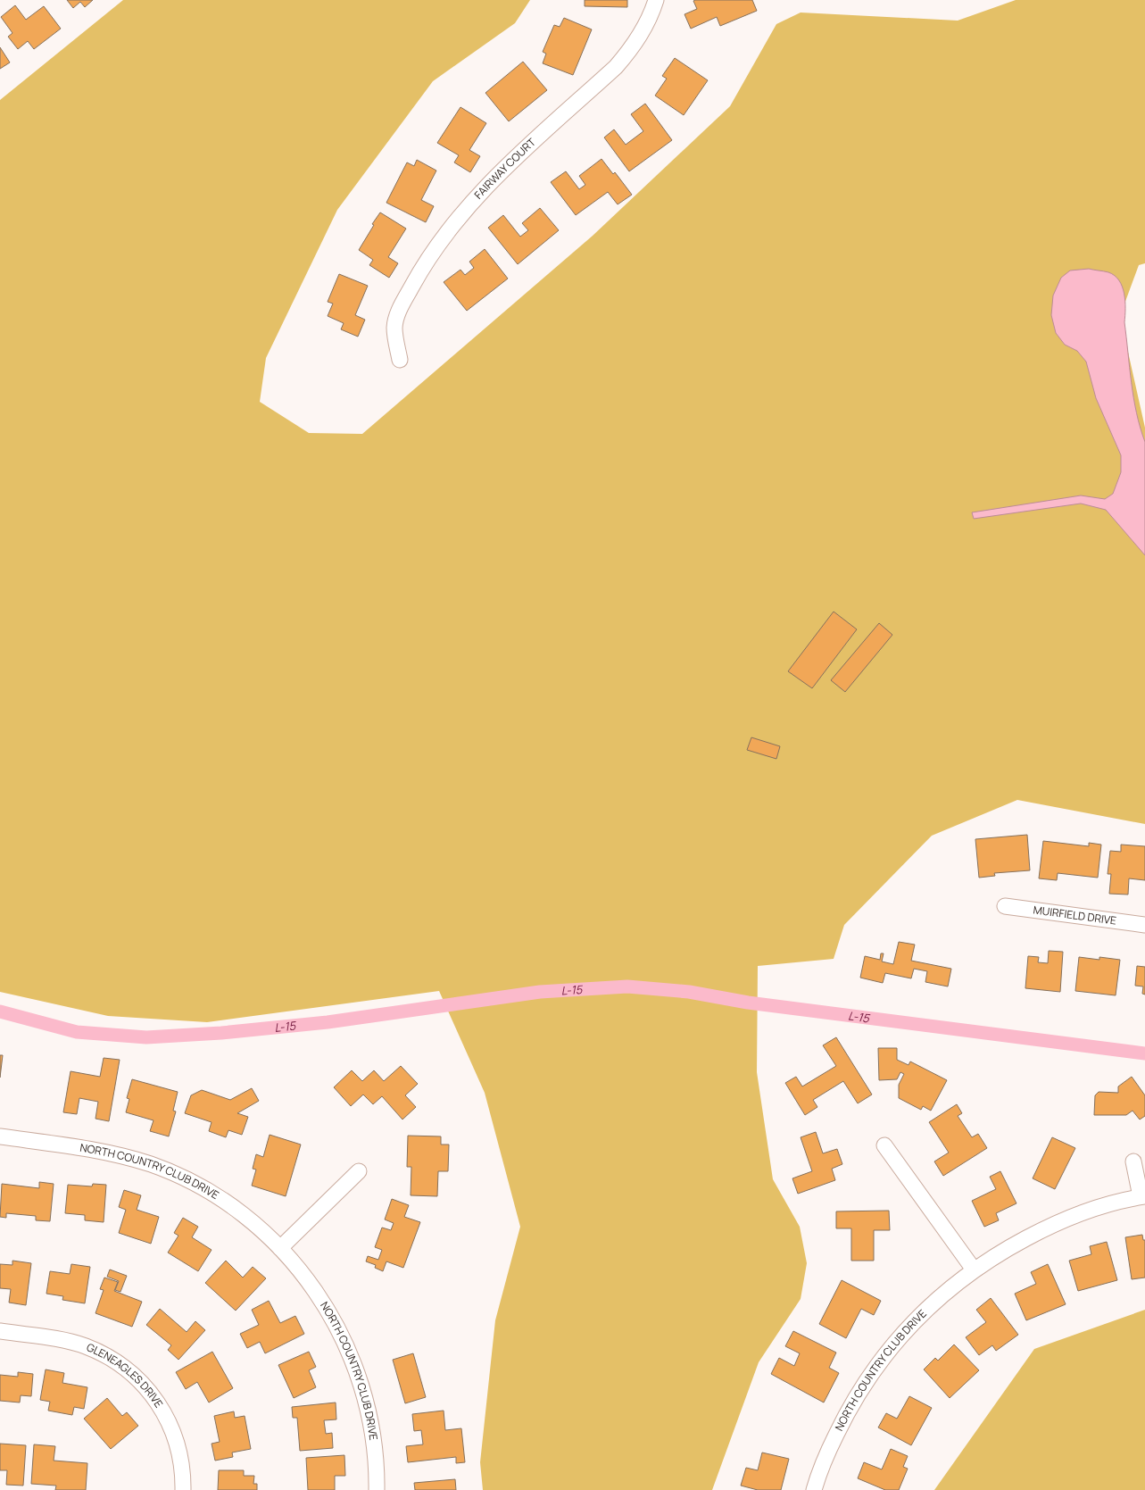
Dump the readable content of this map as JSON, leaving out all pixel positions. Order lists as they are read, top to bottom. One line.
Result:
{"streets":{"street":["FAIRWAY COURT","MUIRFIELD DRIVE","NORTH COUNTRY CLUB DRIVE","GLENEAGLES DRIVE"]},"water":["L-15"]}
